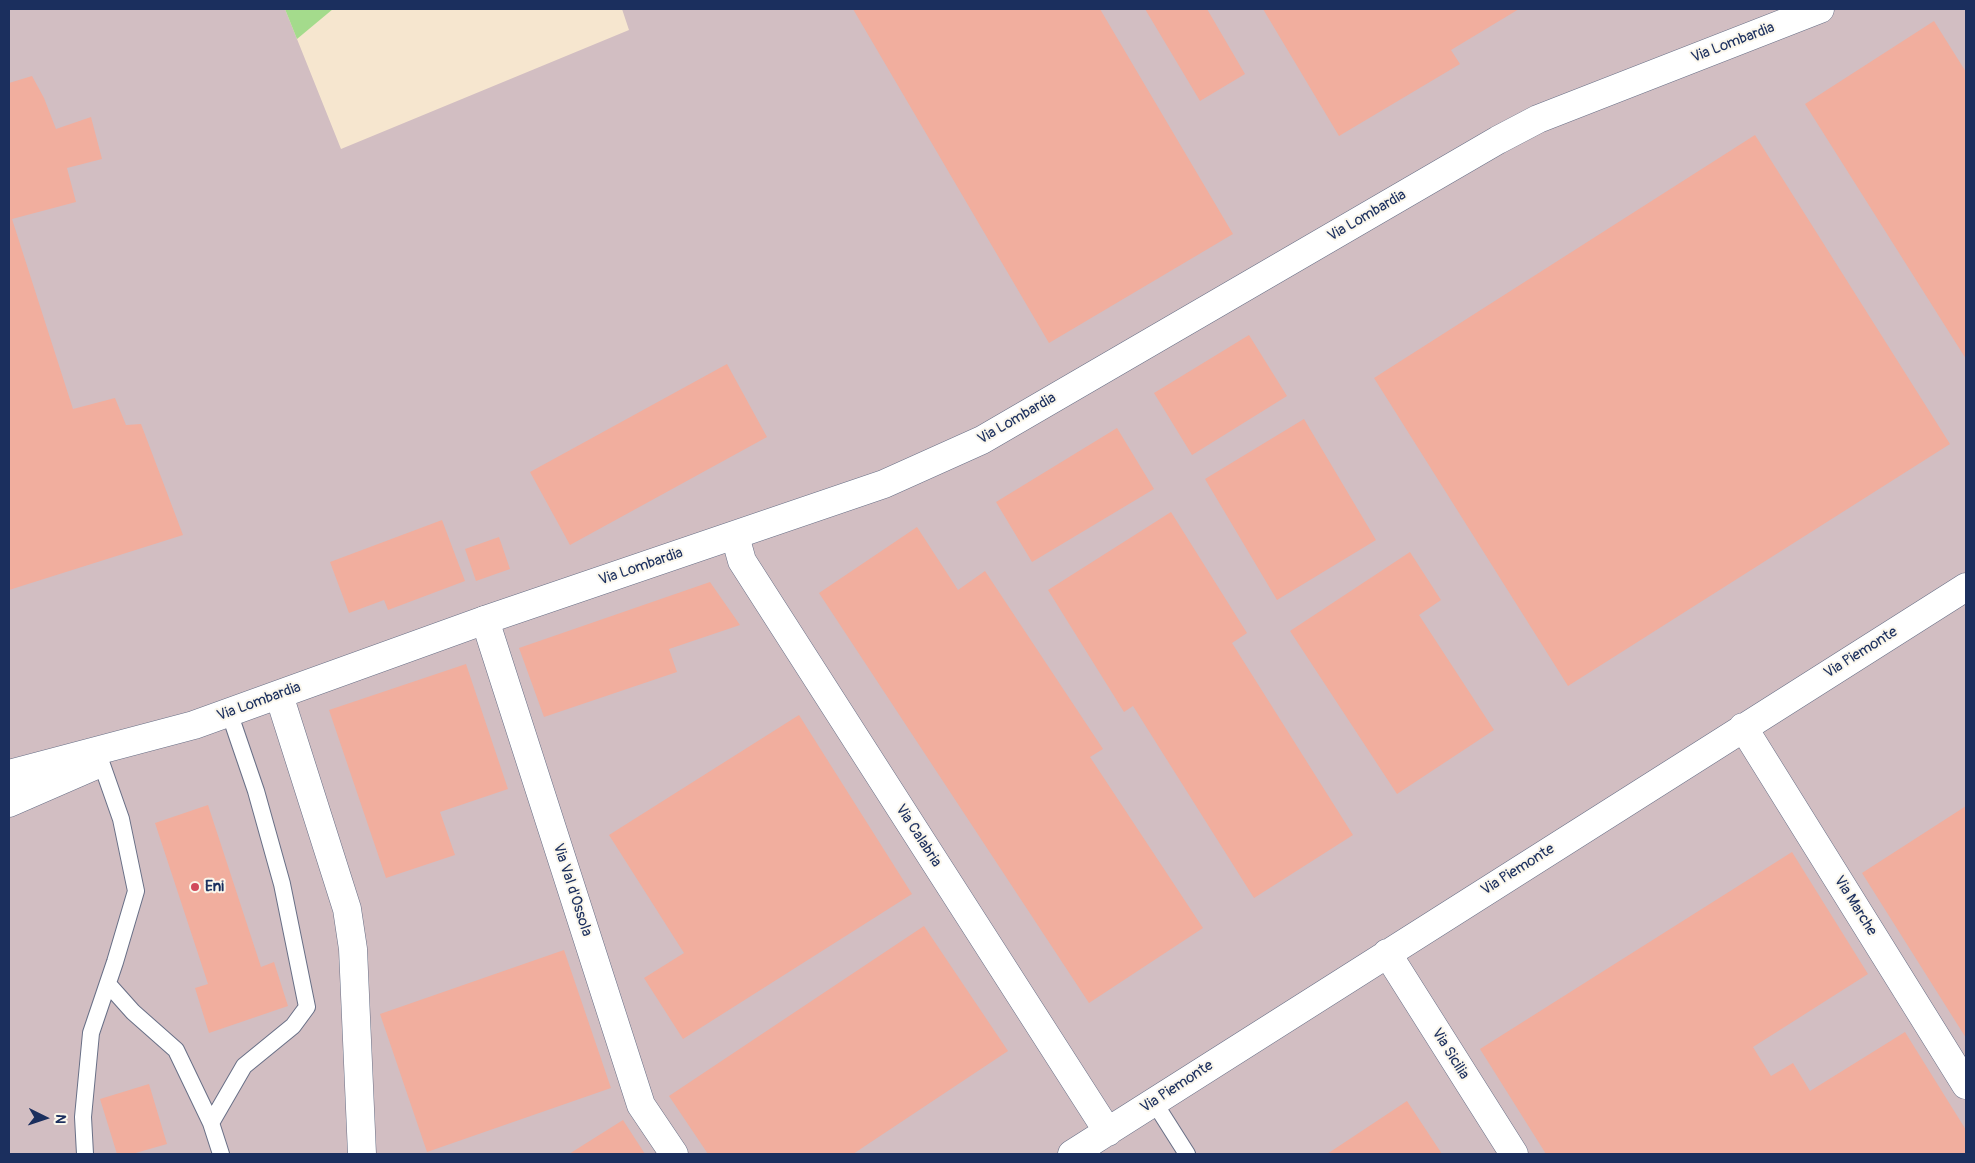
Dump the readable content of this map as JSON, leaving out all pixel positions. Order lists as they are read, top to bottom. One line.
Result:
{"streets":{"street":["Via Lombardia","Via Piemonte","Via Calabria","Via Val d'Ossola","Via Marche","Via Sicilia"]},"crossings":[["Via Lombardia","Via Calabria"],["Via Lombardia","Via Val d'Ossola"],["Via Piemonte","Via Calabria"],["Via Piemonte","Via Marche"],["Via Piemonte","Via Sicilia"]],"places":["Eni"],"north":"right"}
